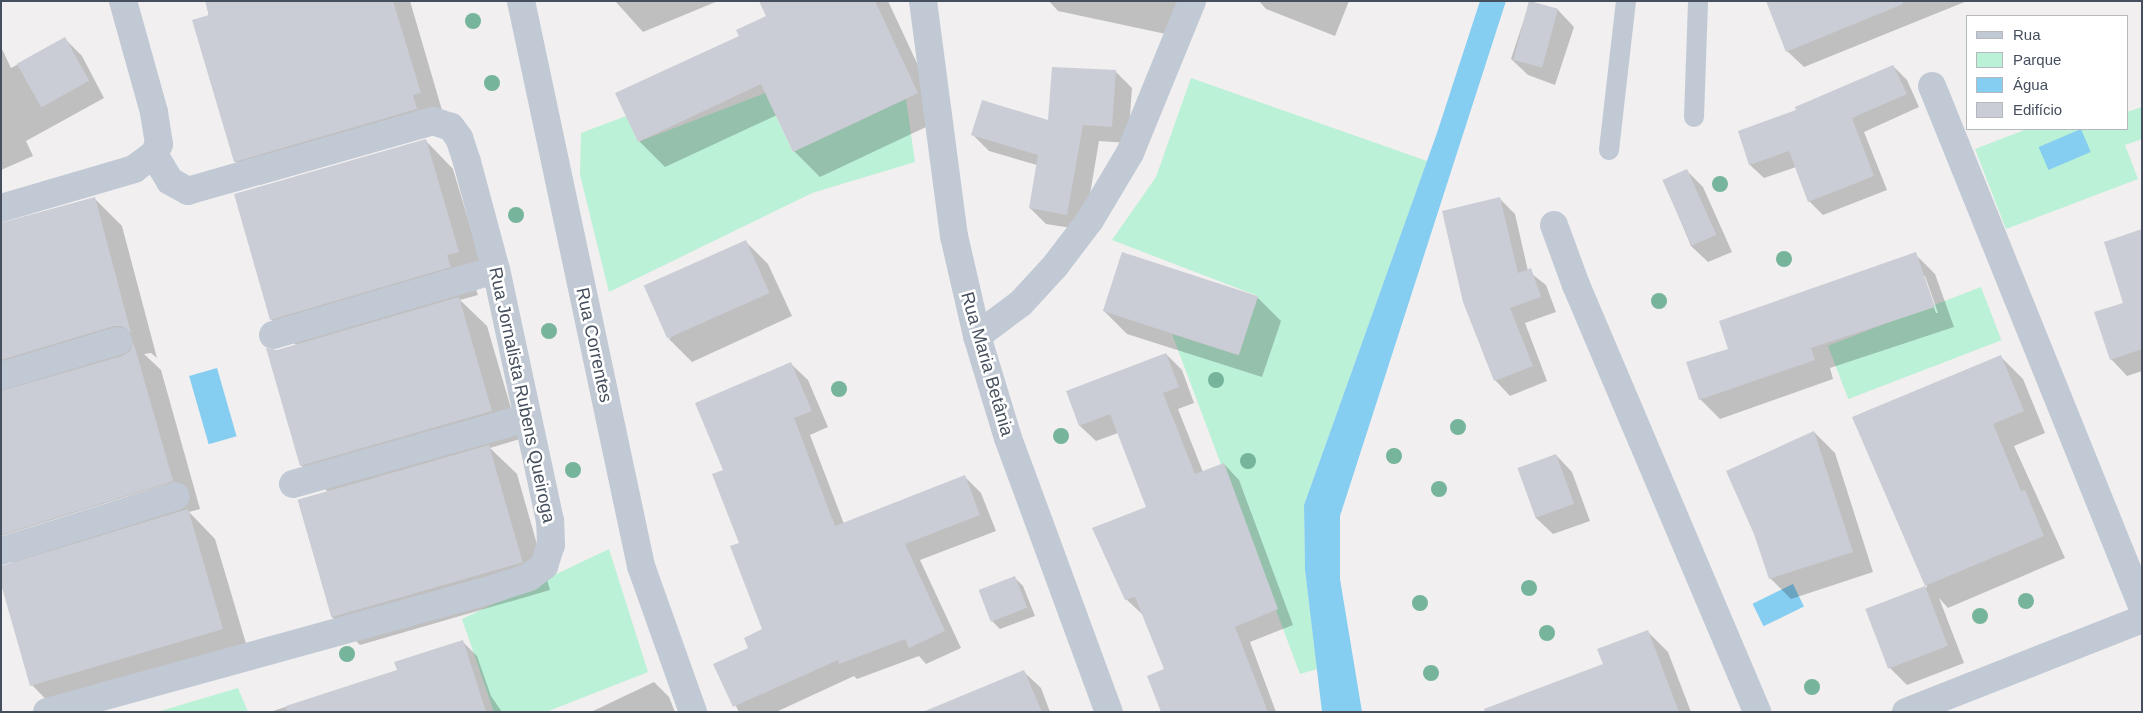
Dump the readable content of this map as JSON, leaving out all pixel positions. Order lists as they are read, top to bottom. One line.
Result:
{"streets":{"street":["Rua Correntes","Rua Maria Betânia","Rua Jornalista Rubens Queiroga"]},"legend":["Rua","Parque","Água","Edifício"]}
